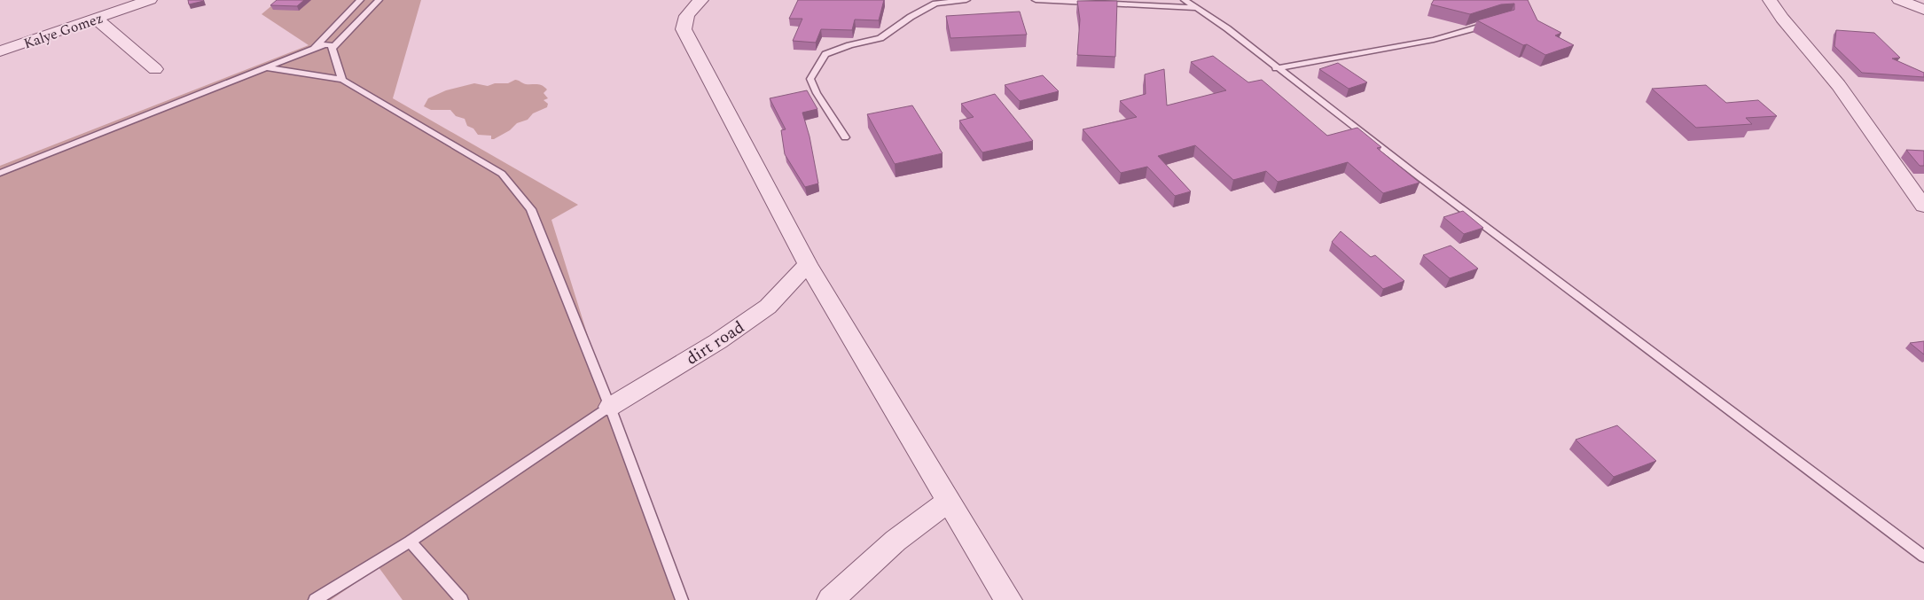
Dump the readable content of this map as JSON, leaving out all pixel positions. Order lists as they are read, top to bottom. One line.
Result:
{"streets":{"street":["Kalye Gomez","dirt road"]}}
